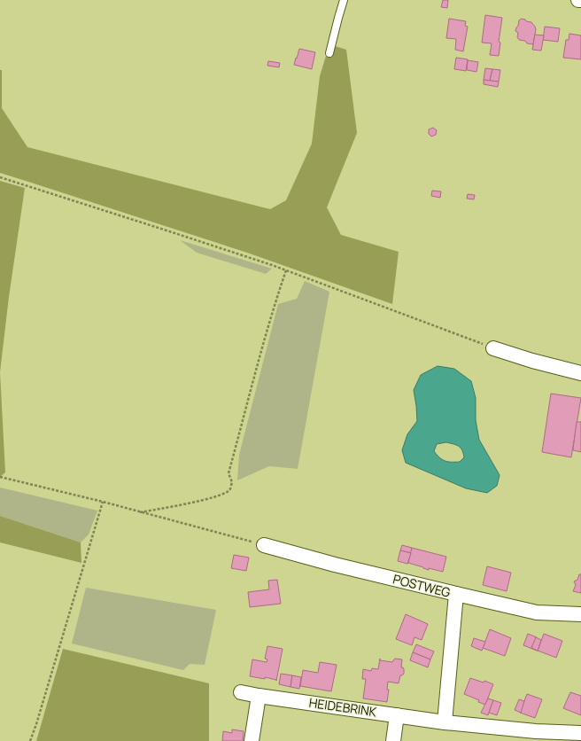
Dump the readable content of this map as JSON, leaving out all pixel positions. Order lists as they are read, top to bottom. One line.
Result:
{"streets":{"street":["POSTWEG","HEIDEBRINK"]}}
